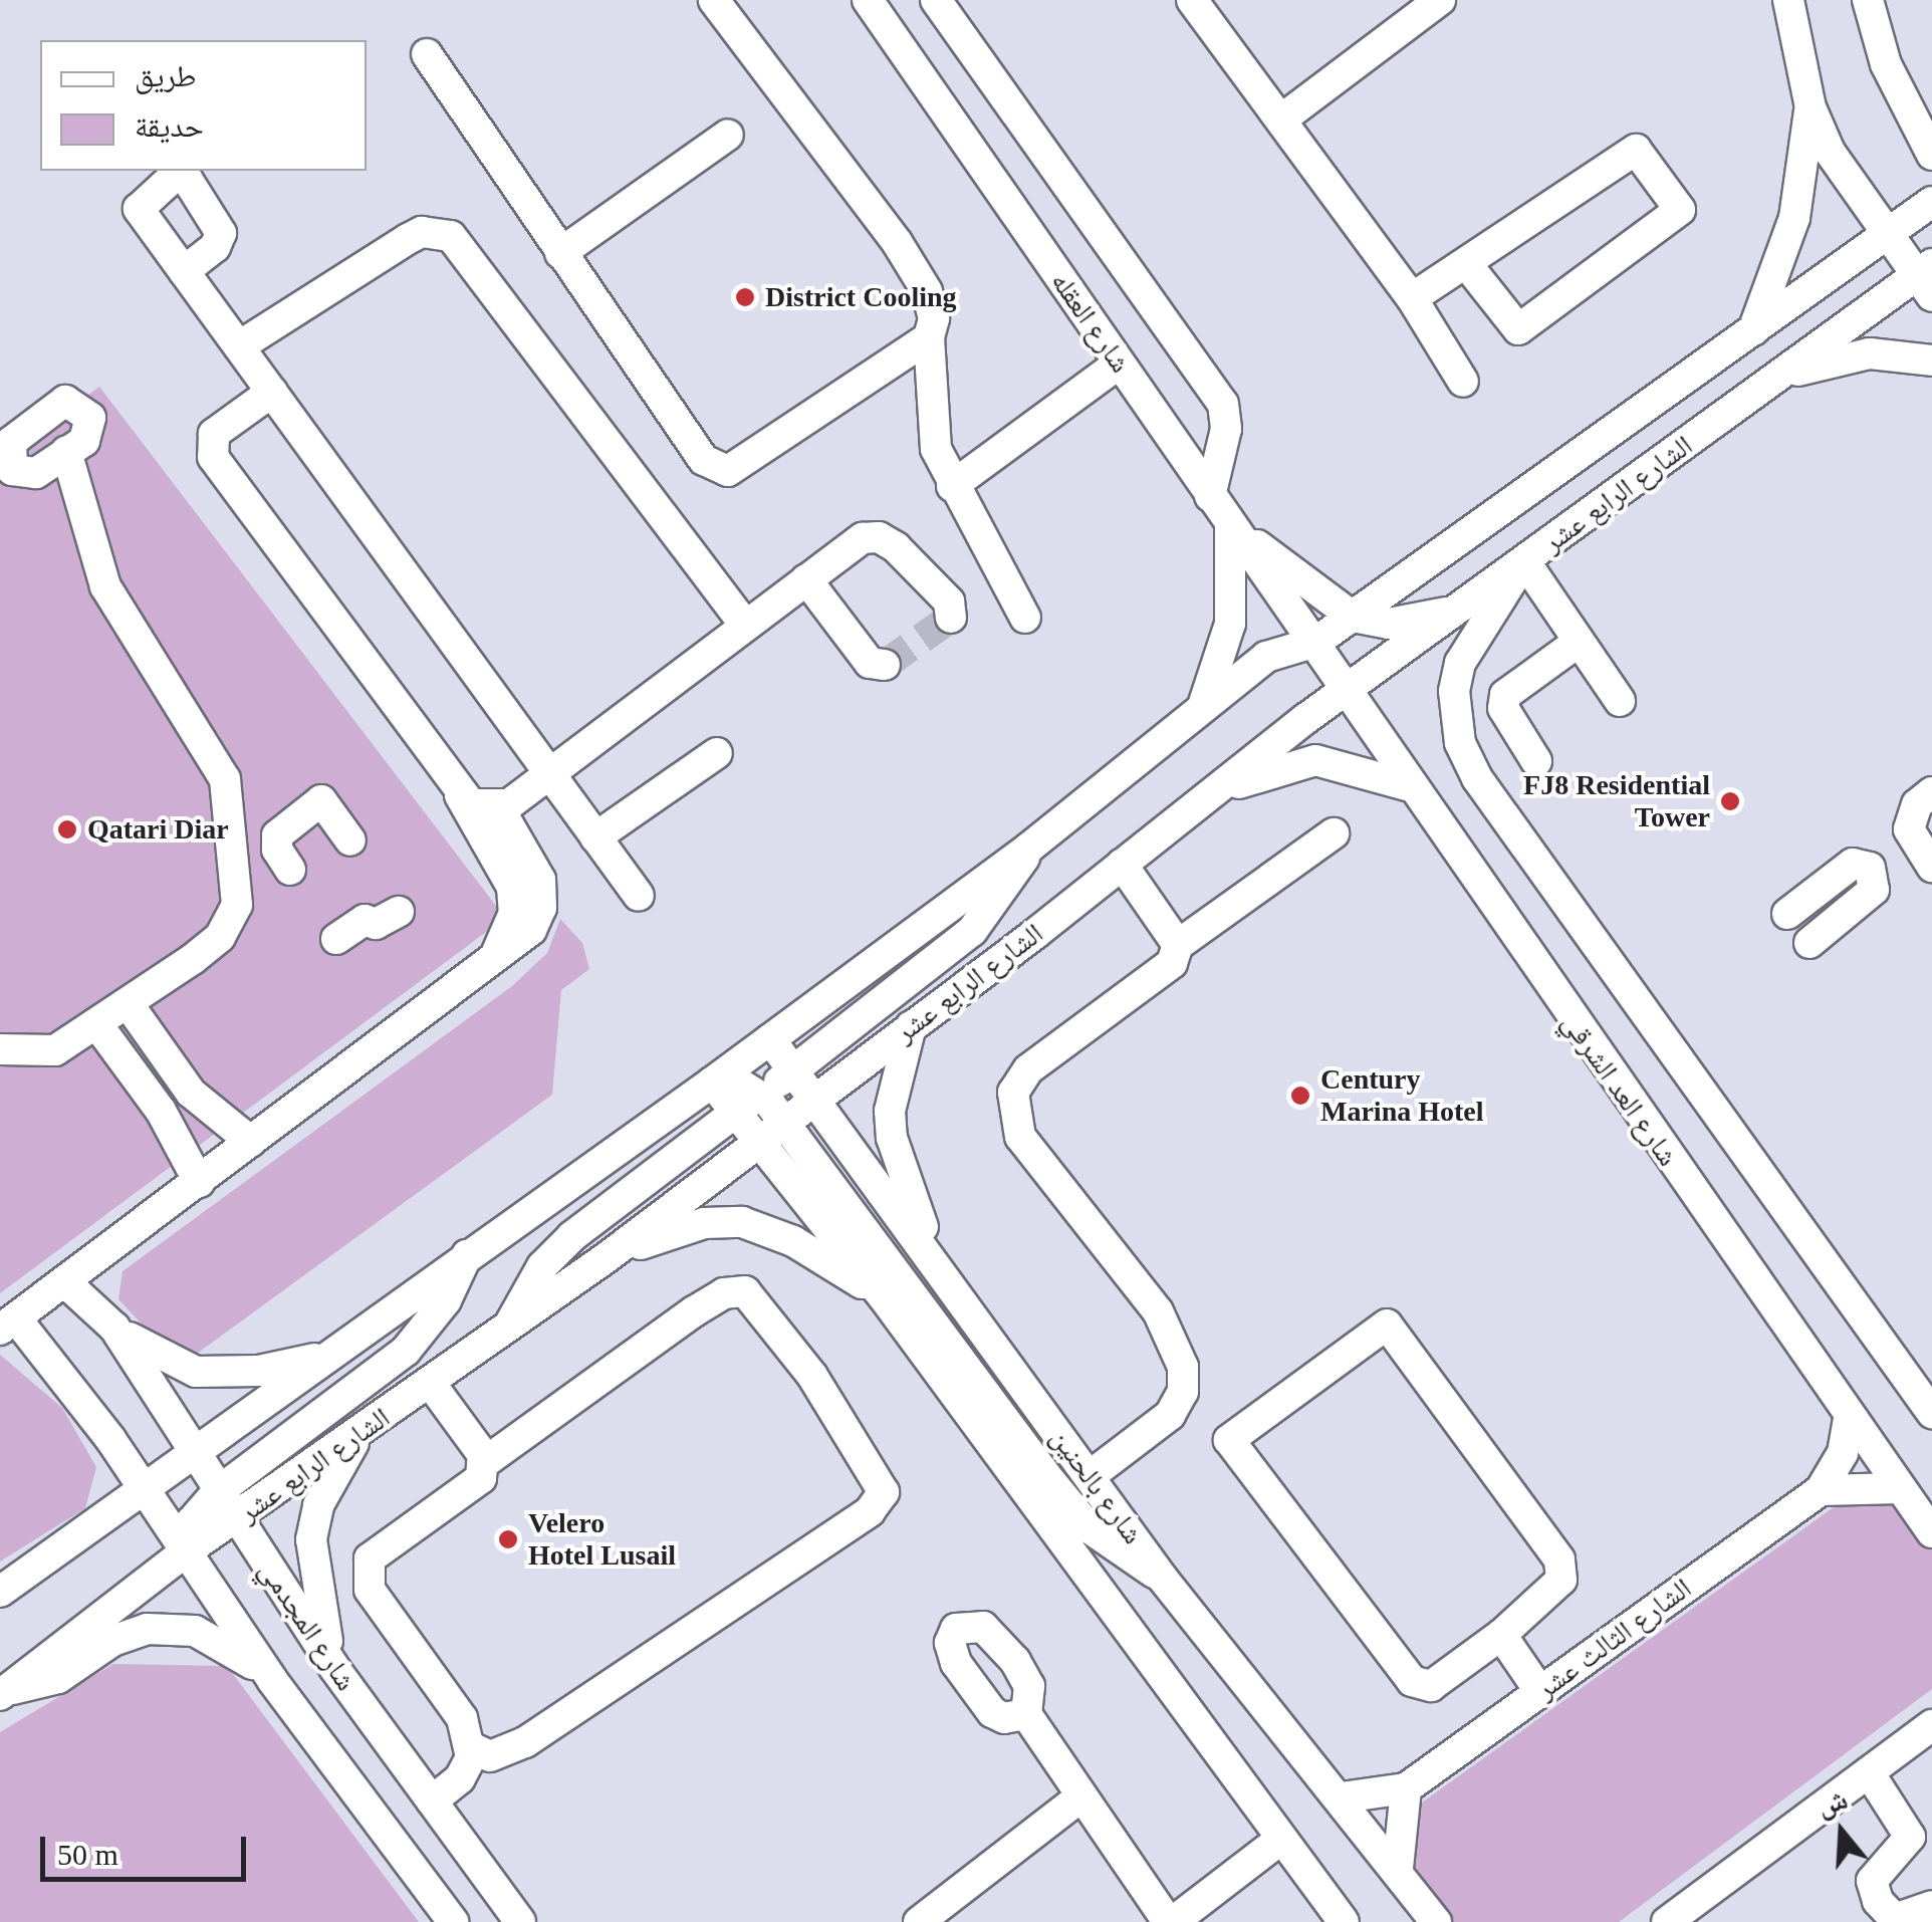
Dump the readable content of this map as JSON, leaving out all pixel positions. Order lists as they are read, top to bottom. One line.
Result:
{"streets":{"street":["شارع العقله","الشارع الرابع عشر","شارع العد الشرقي","شارع بالحنين","شارع المجدمي","الشارع الثالث عشر"]},"crossings":[["شارع العقله","الشارع الرابع عشر"],["شارع العقله","شارع العد الشرقي"],["الشارع الرابع عشر","شارع العد الشرقي"],["الشارع الرابع عشر","شارع بالحنين"],["الشارع الرابع عشر","شارع المجدمي"],["شارع العد الشرقي","الشارع الثالث عشر"],["شارع بالحنين","الشارع الثالث عشر"]],"places":["District Cooling","FJ8 Residential Tower","Qatari Diar","Century Marina Hotel","Velero Hotel Lusail"],"legend":["طريق","حديقة"],"scale_bar":"50 m","north":"top"}
